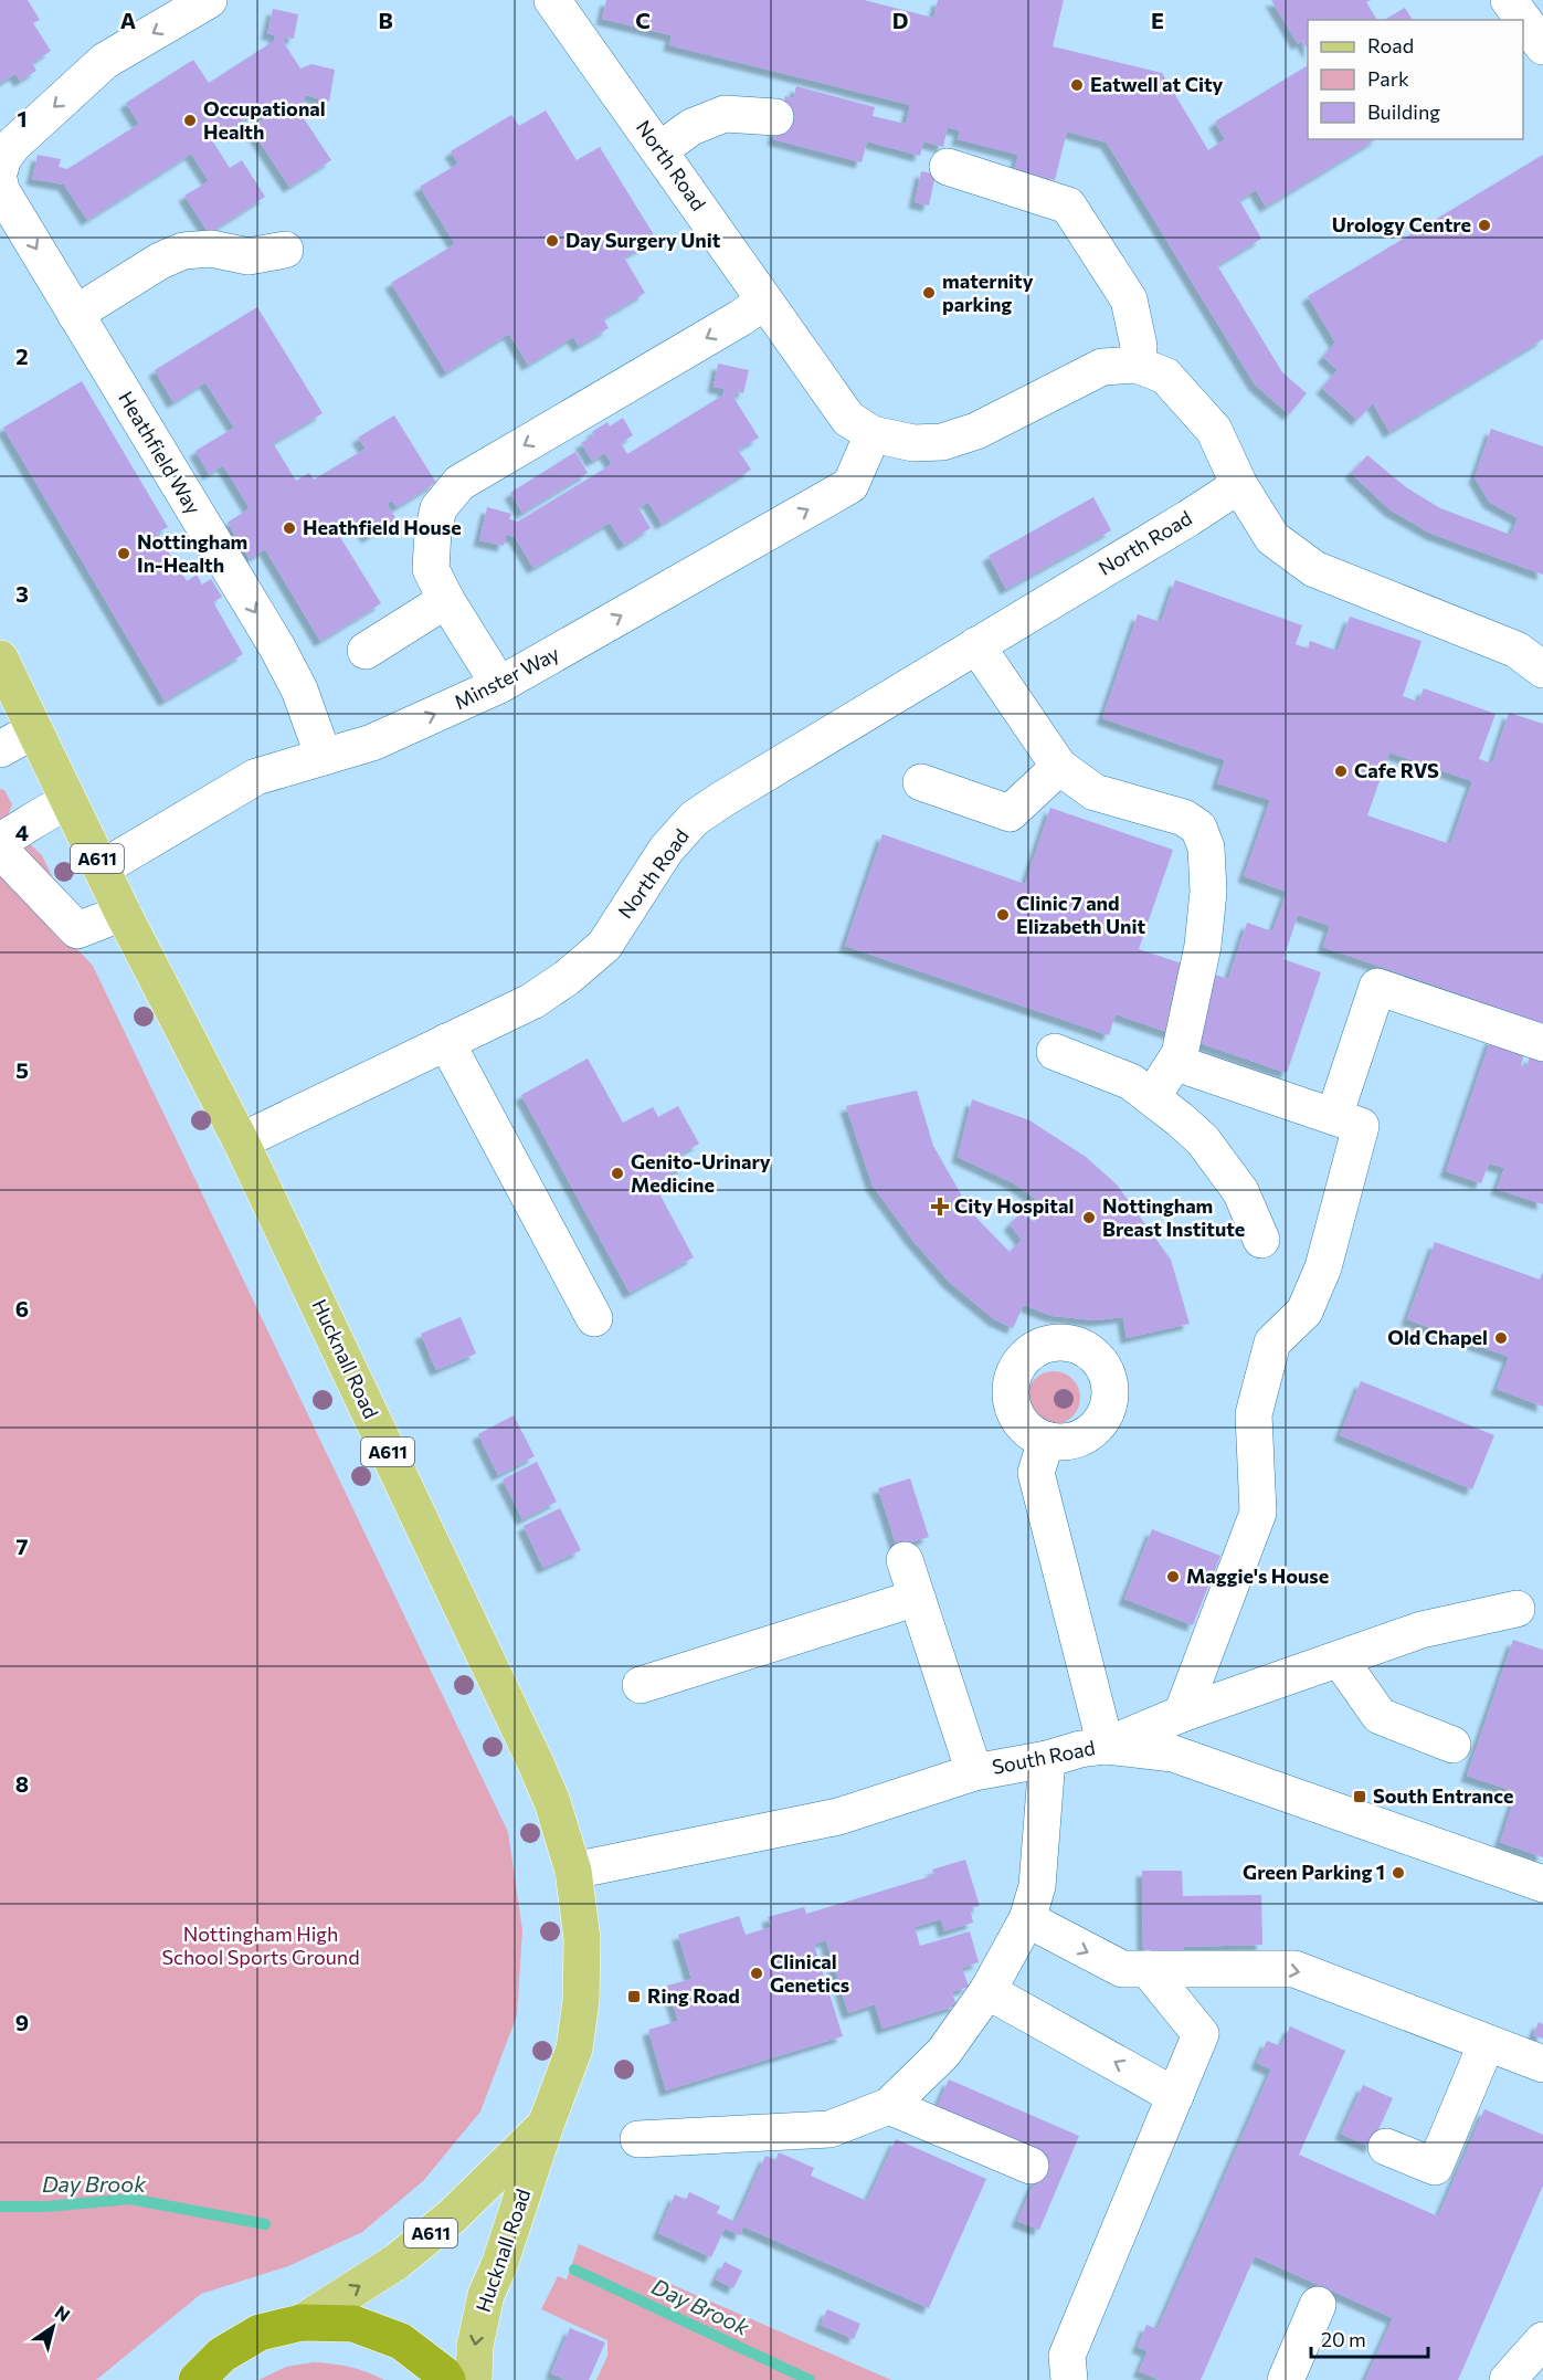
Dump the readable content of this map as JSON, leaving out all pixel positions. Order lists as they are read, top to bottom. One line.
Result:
{"streets":{"main road":["A611","Hucknall Road"],"street":["North Road","Heathfield Way","Minster Way","South Road"]},"crossings":[["North Road","Minster Way"],["North Road","Hucknall Road"],["Heathfield Way","Minster Way"],["Minster Way","Hucknall Road"],["Hucknall Road","South Road"]],"one_way":["Heathfield Way","Minster Way"],"water":["Day Brook"],"parks":["Nottingham High School Sports Ground"],"places":{"other":["Eatwell at City","Occupational Health","Urology Centre","Day Surgery Unit","maternity parking","Heathfield House","Nottingham In-Health","Cafe RVS","Clinic 7 and Elizabeth Unit","Genito-Urinary Medicine","Nottingham Breast Institute","Old Chapel","Maggie's House","Green Parking 1","Clinical Genetics"],"health":["City Hospital"],"transit":["South Entrance","Ring Road"]},"legend":["Road","Park","Building"],"scale_bar":"20 m","north":"top right","grid":{"columns":["A","B","C","D","E"],"rows":["1","2","3","4","5","6","7","8","9"]}}
